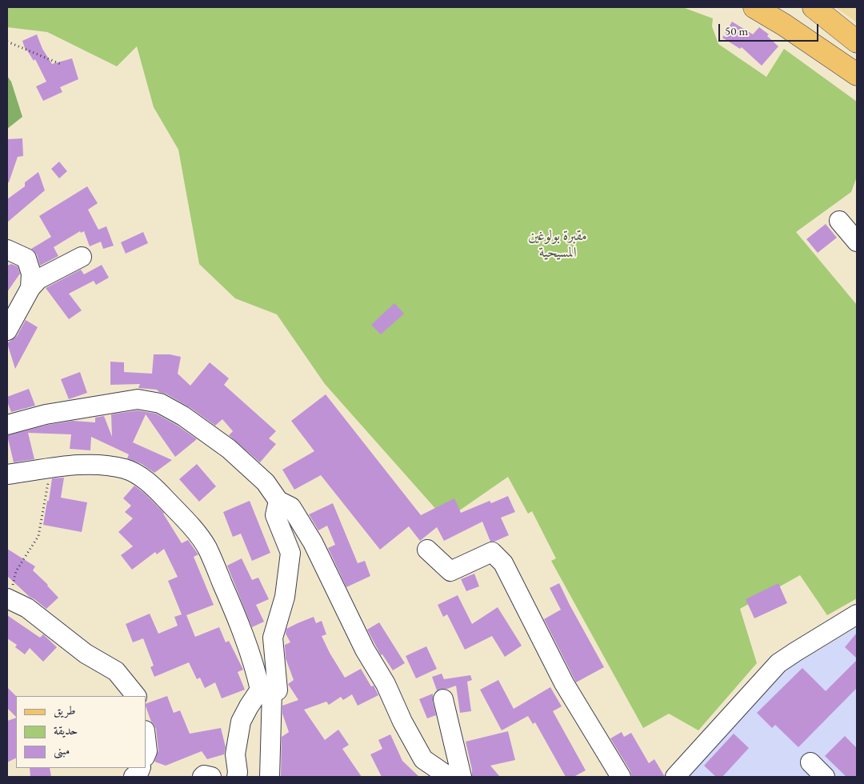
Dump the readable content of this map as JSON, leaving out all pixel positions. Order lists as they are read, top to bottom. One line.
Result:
{"parks":["مقبرة بولوغين المسيحية"],"legend":["طريق","حديقة","مبنى"],"scale_bar":"50 m"}
